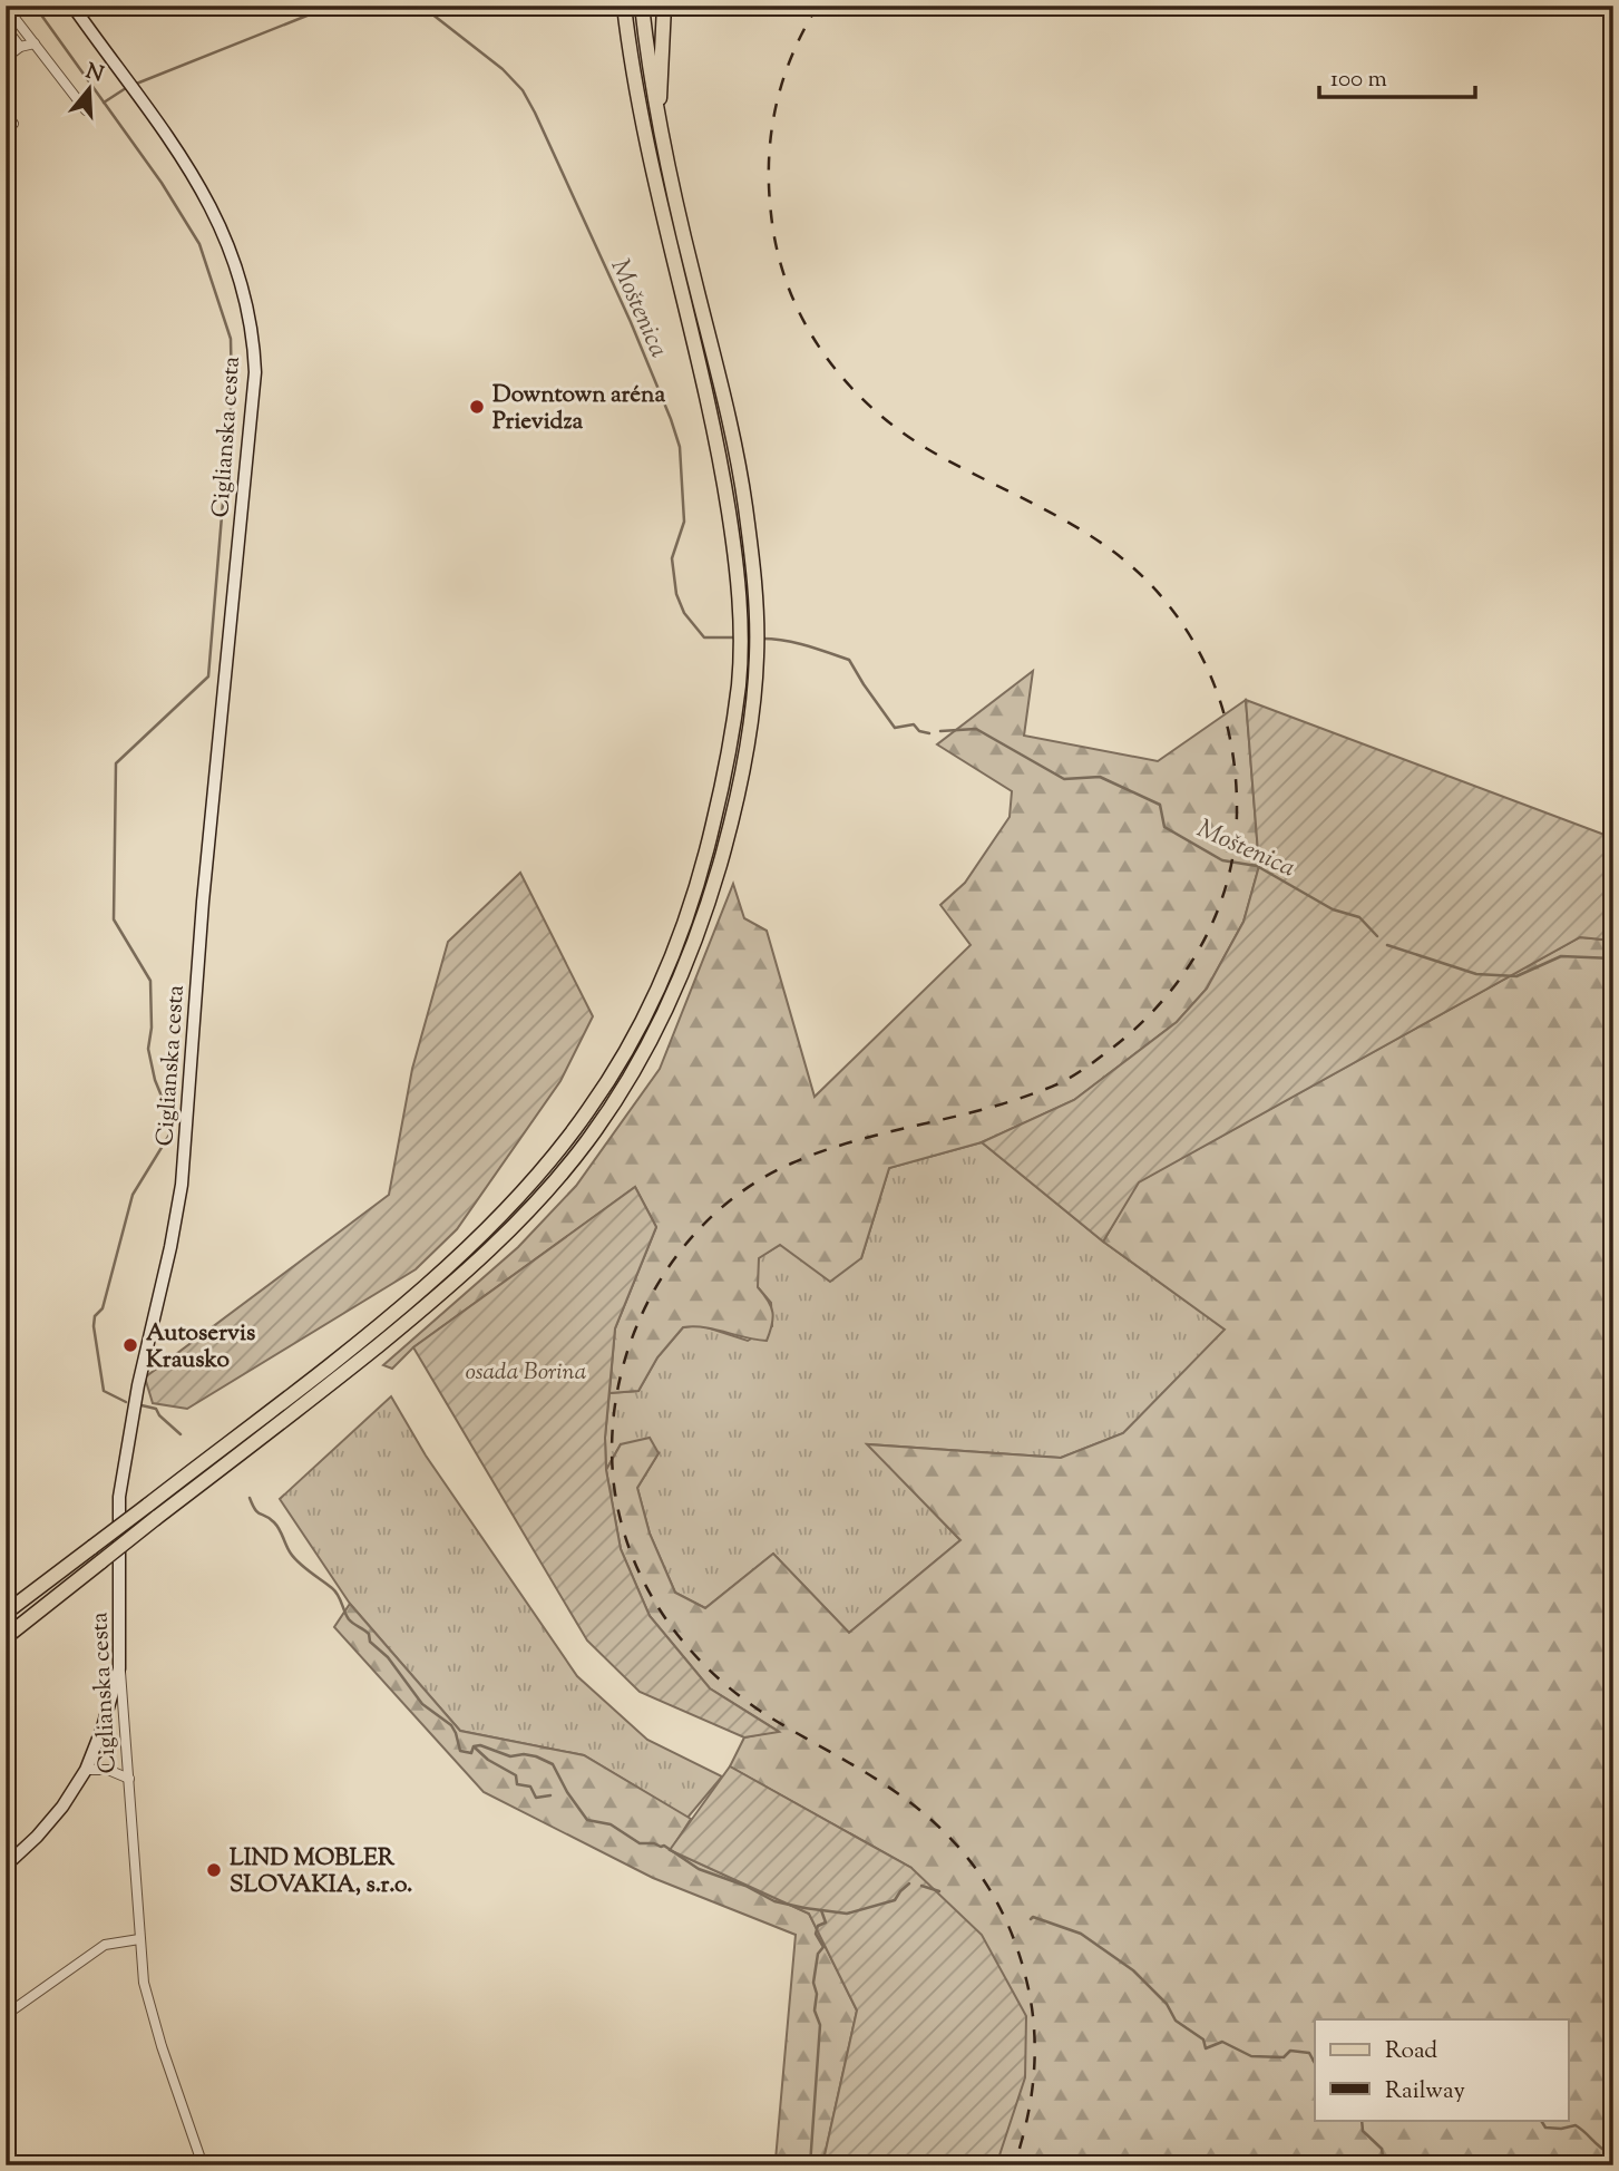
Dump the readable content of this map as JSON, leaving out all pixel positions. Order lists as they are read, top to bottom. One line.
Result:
{"streets":{"street":["Ciglianska cesta"]},"water":["Moštenica"],"parks":["osada Borina"],"places":["Downtown aréna Prievidza","Autoservis Krausko","LIND MOBLER SLOVAKIA, s.r.o."],"legend":["Road","Railway"],"scale_bar":"100 m","north":"top"}
